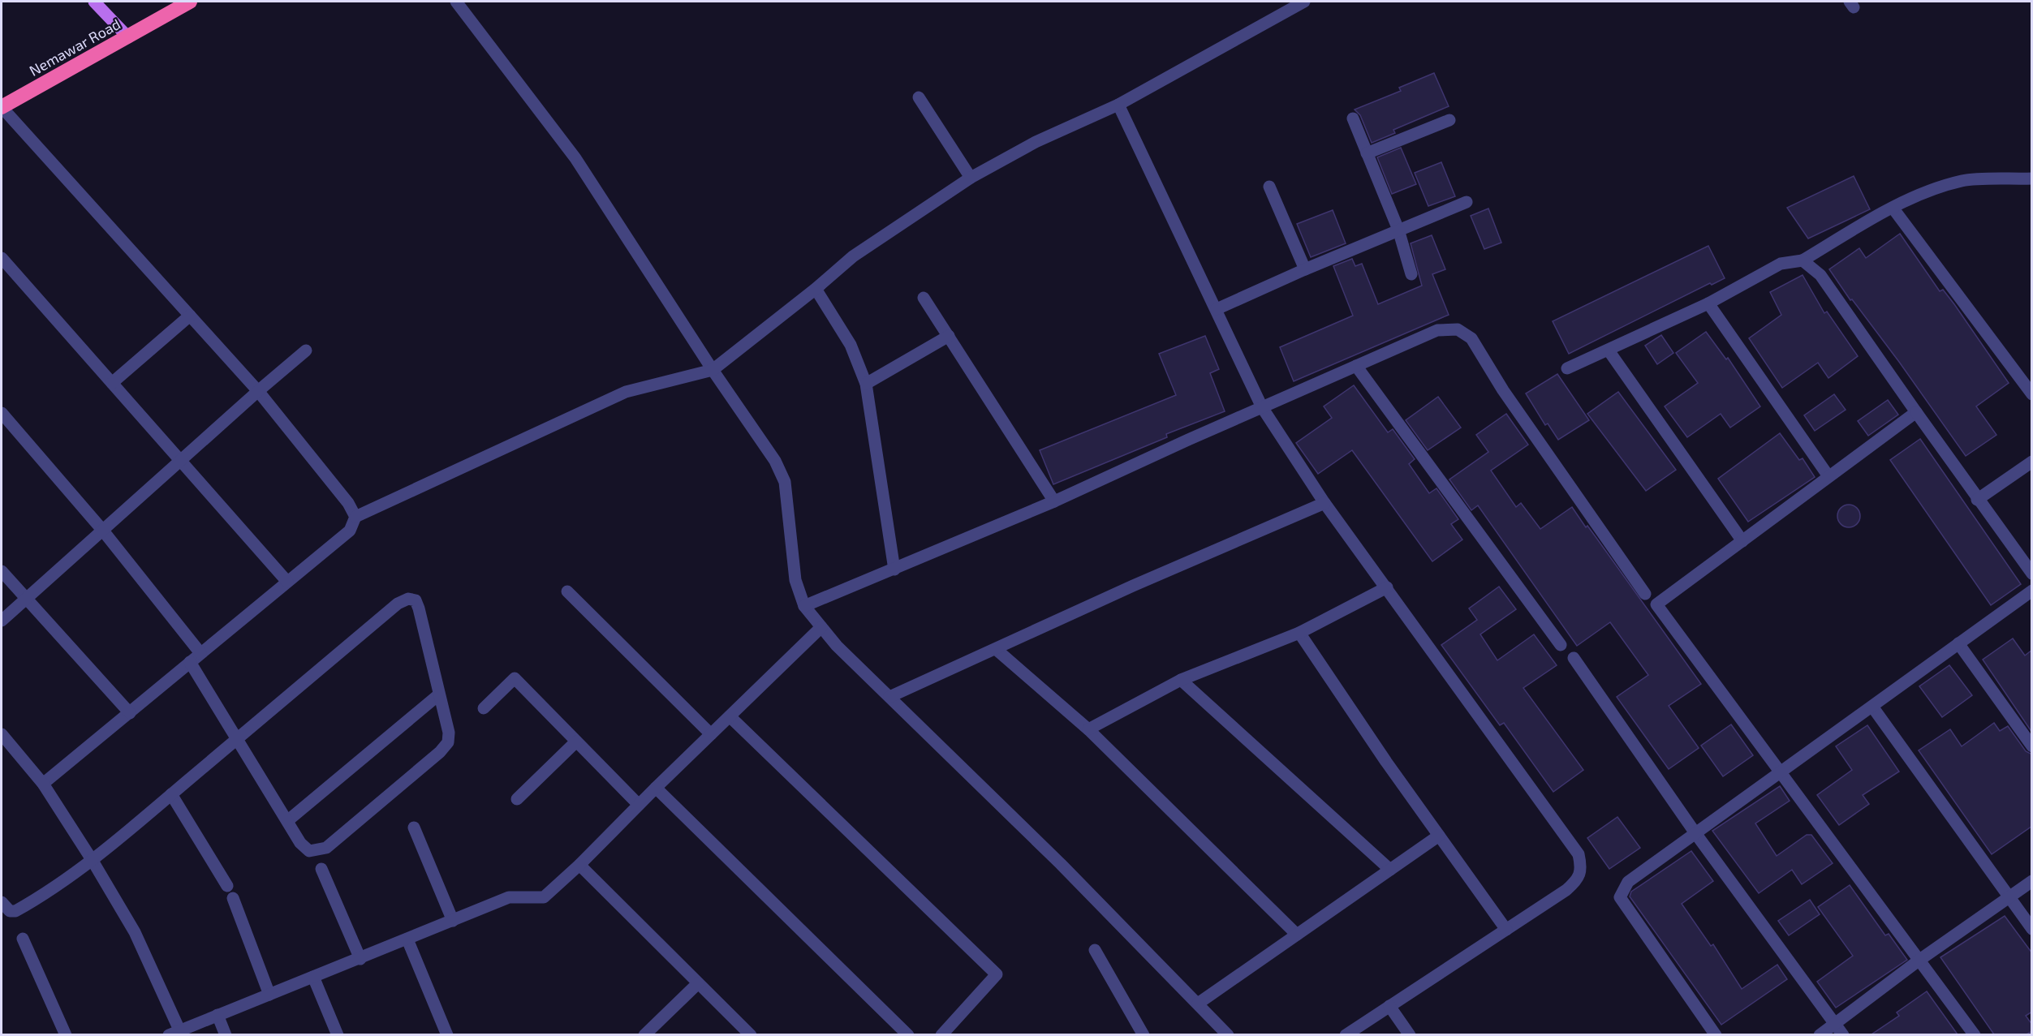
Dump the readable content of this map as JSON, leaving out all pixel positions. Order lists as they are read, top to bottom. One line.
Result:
{"streets":{"highway":["Nemawar Road"]}}
